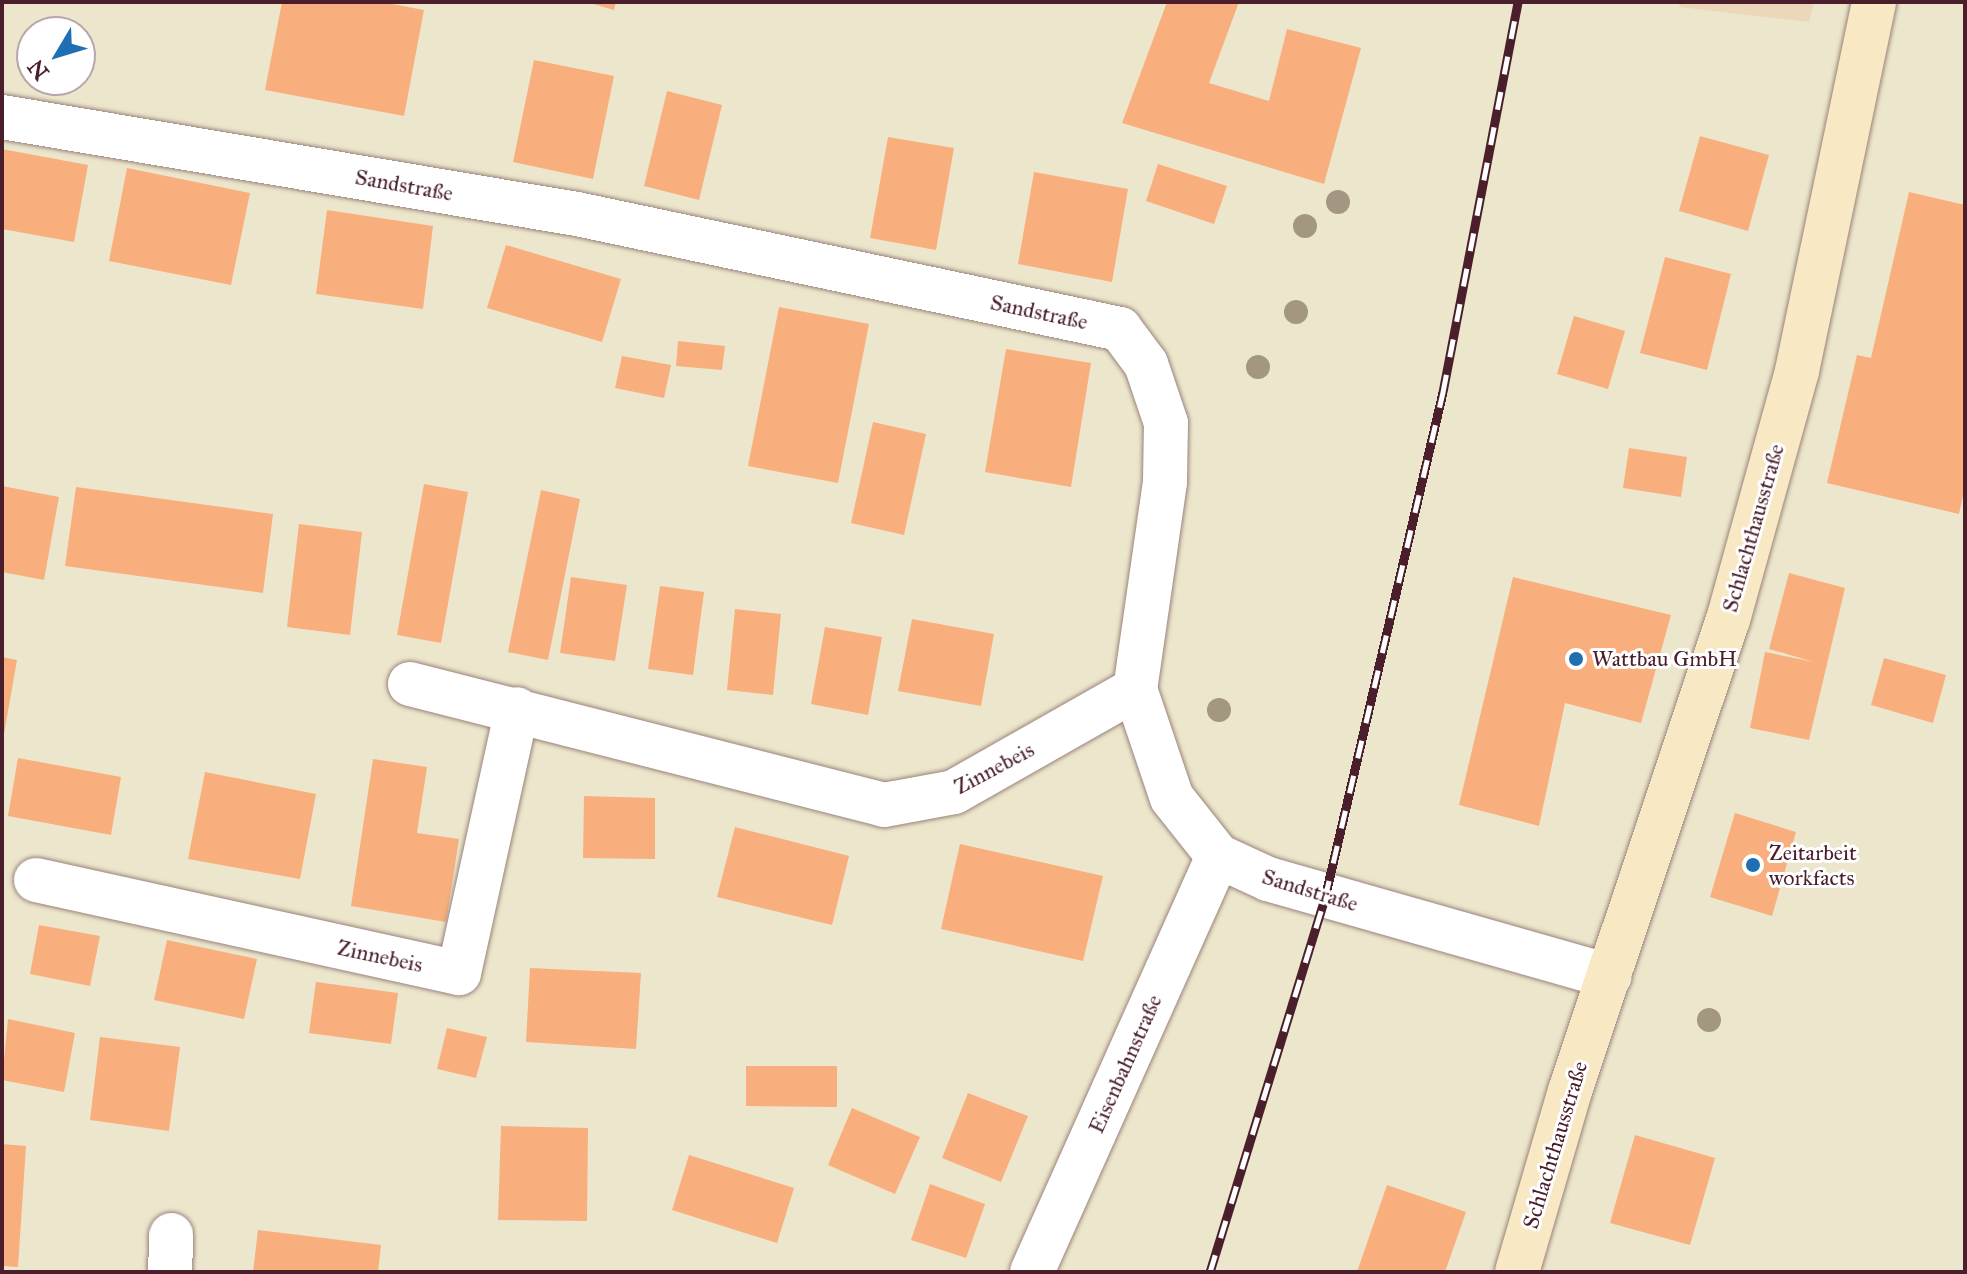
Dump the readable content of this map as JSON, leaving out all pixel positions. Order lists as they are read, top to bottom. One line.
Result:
{"streets":{"main road":["Schlachthausstraße"],"street":["Sandstraße","Zinnebeis","Eisenbahnstraße"]},"crossings":[["Sandstraße","Schlachthausstraße"],["Sandstraße","Zinnebeis"],["Sandstraße","Eisenbahnstraße"]],"places":["Wattbau GmbH","Zeitarbeit workfacts"],"north":"bottom left"}
